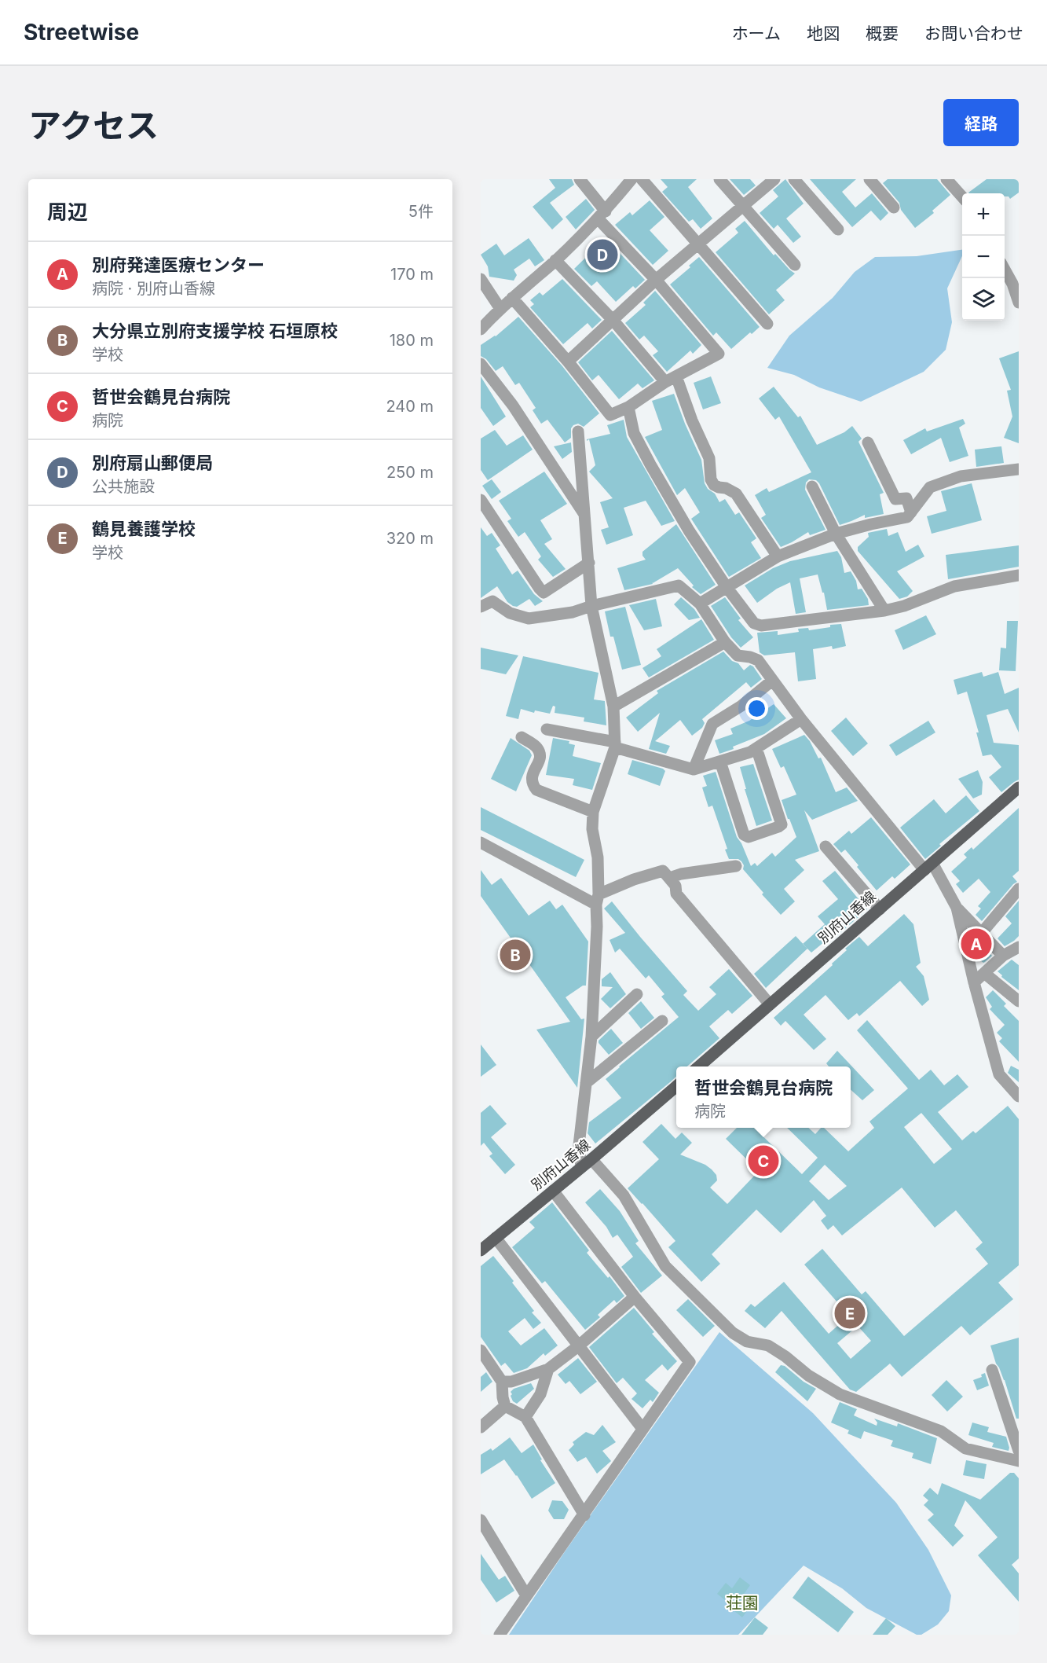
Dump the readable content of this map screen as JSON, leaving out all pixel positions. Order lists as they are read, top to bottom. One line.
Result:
{"streets":{"main road":["別府山香線"]},"districts":["荘園"],"page":{"header":"Streetwise","nav":["ホーム","地図","概要","お問い合わせ"],"title":"アクセス","buttons":"経路","heading":["周辺","5件"],"map_buttons":["+","−"],"pins":["D","A","B","C","E"],"list":[{"mark":"A","name":"別府発達医療センター","note":"病院 · 別府山香線","value":"170 m"},{"mark":"B","name":"大分県立別府支援学校 石垣原校","note":"学校","value":"180 m"},{"mark":"C","name":"哲世会鶴見台病院","note":"病院","value":"240 m"},{"mark":"D","name":"別府扇山郵便局","note":"公共施設","value":"250 m"},{"mark":"E","name":"鶴見養護学校","note":"学校","value":"320 m"}],"popup":["哲世会鶴見台病院","病院"]}}
